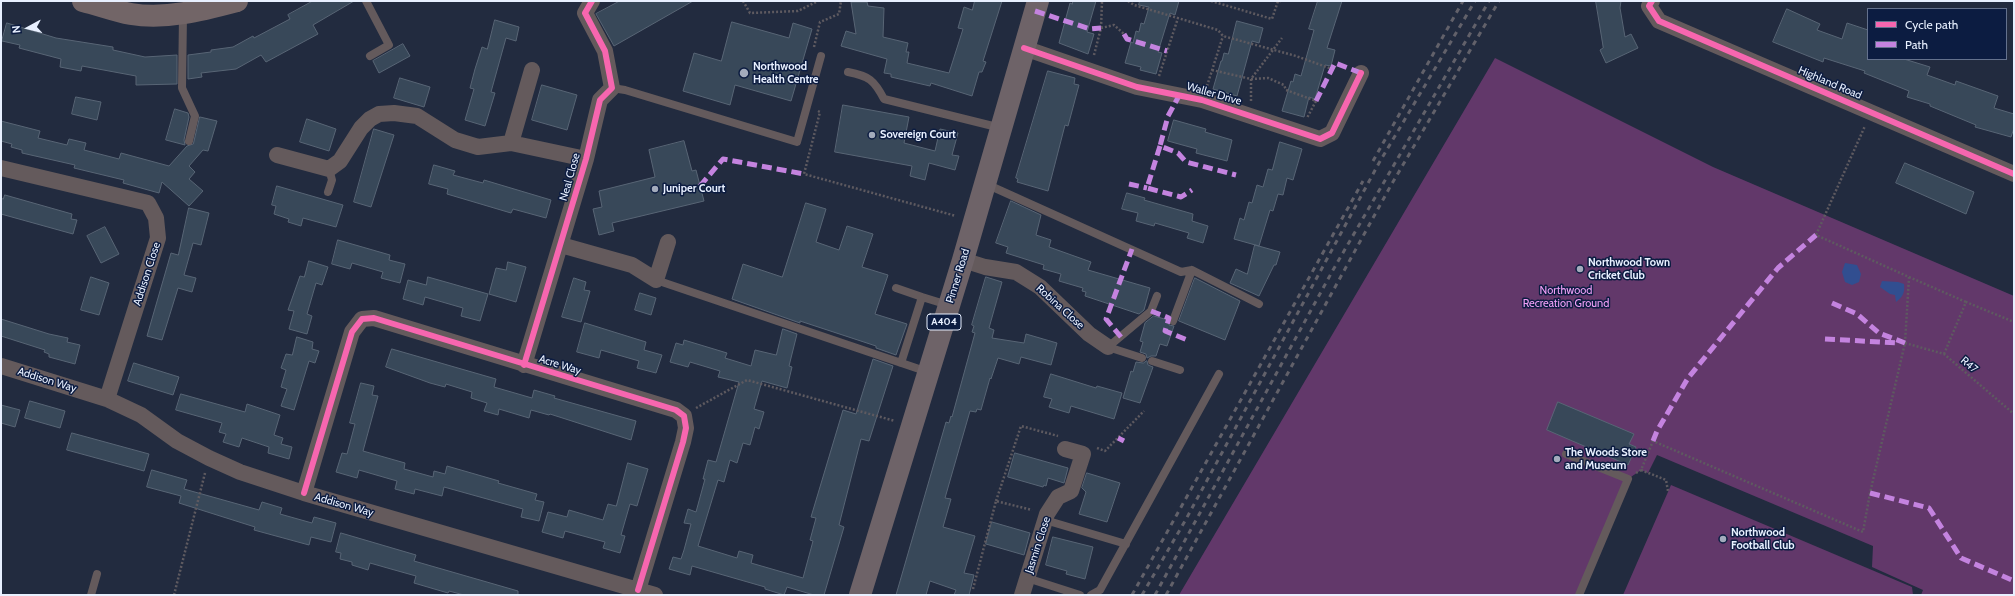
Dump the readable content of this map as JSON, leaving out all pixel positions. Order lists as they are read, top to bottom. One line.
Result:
{"streets":{"main road":["Pinner Road","A404"],"street":["Highland Road","Waller Drive","Neal Close","Addison Close","Robina Close","Acre Way","Addison Way","Jasmin Close"],"path":["R47"]},"crossings":[["Waller Drive","Pinner Road"],["Neal Close","Acre Way"],["Addison Close","Addison Way"],["Pinner Road","Robina Close"],["Acre Way","Addison Way"]],"parks":["Northwood Recreation Ground"],"places":["Northwood Health Centre","Sovereign Court","Juniper Court","Northwood Town Cricket Club","The Woods Store and Museum","Northwood Football Club"],"legend":["Cycle path","Path"],"north":"left"}
